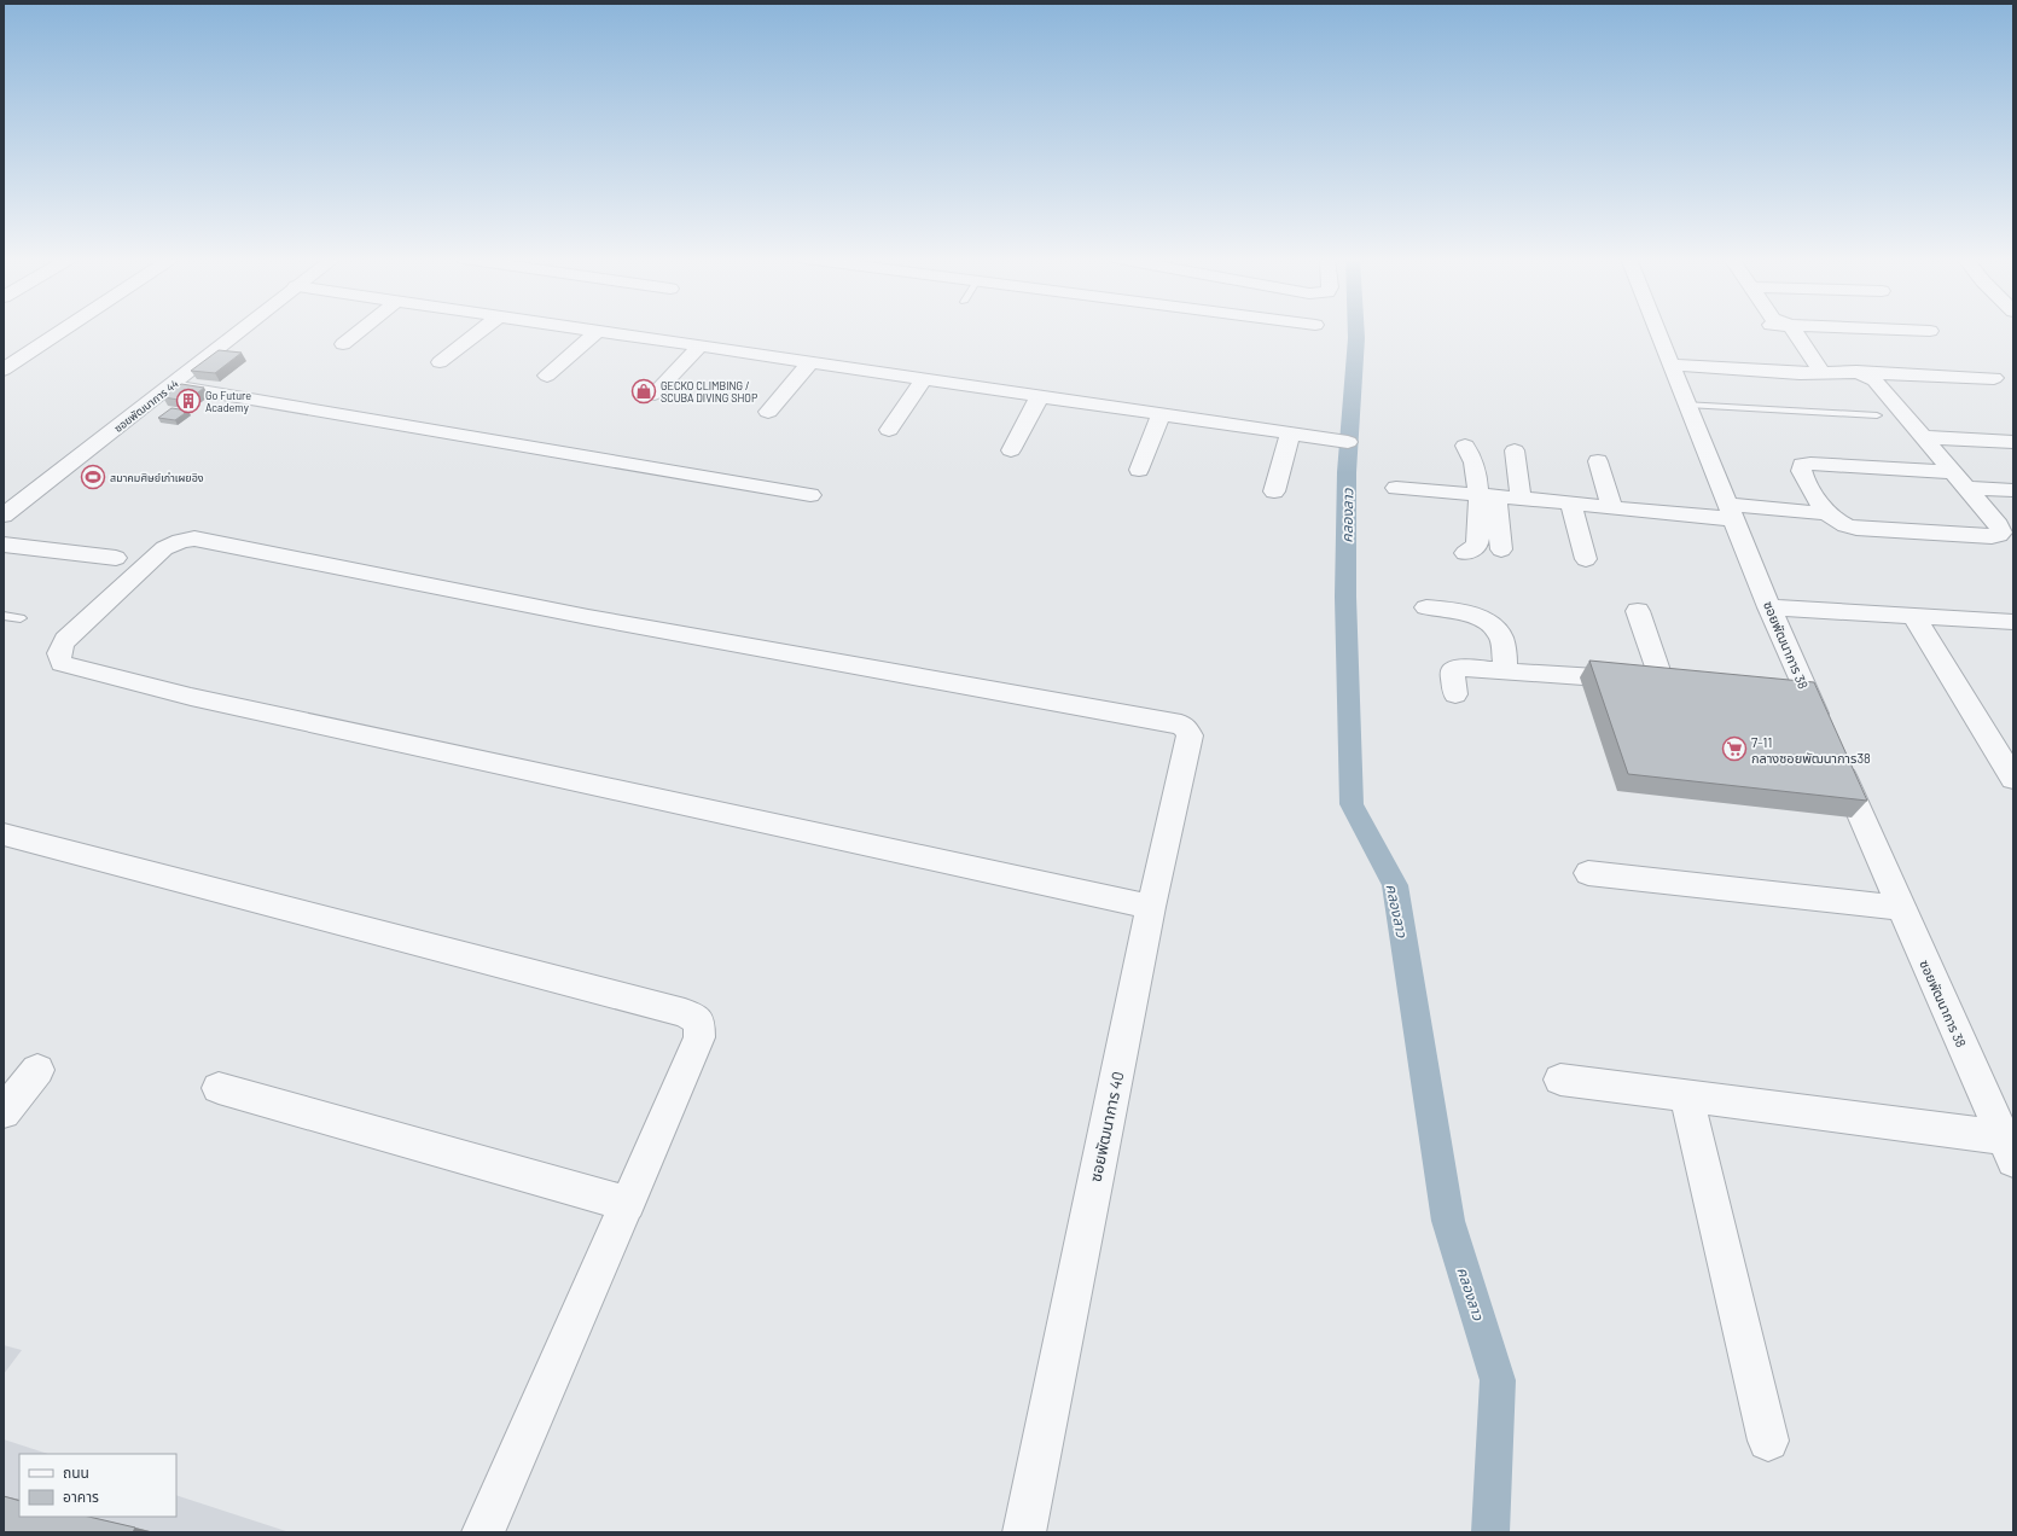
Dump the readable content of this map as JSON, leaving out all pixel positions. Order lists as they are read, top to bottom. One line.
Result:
{"streets":{"street":["ซอยพัฒนาการ 44","ซอยพัฒนาการ 38","ซอยพัฒนาการ 40"]},"water":["คลองลาว"],"places":{"shop":["GECKO CLIMBING / SCUBA DIVING SHOP"],"building":["Go Future Academy"],"sports":["สมาคมศิษย์เก่าเผยอิง"],"supermarket":["7-11 กลางซอยพัฒนาการ38"]},"legend":["ถนน","อาคาร"]}
